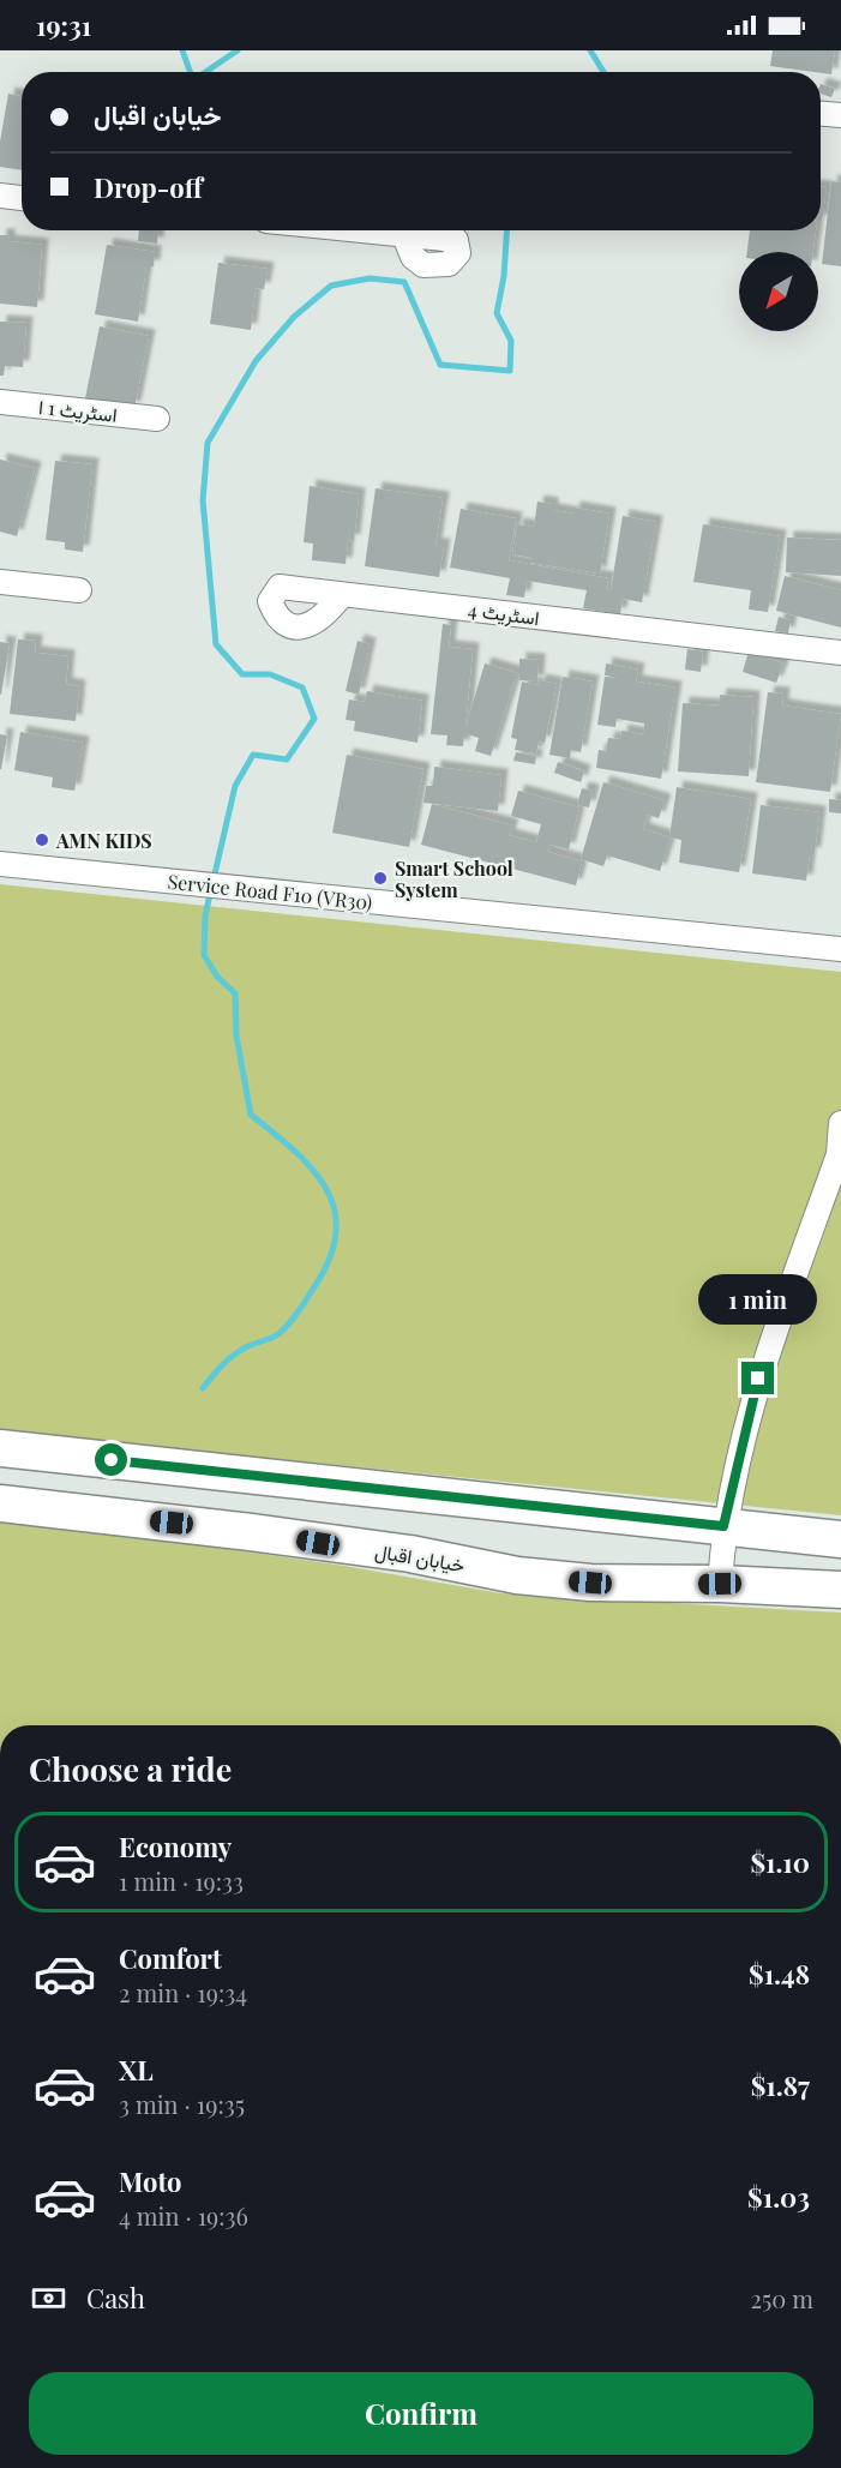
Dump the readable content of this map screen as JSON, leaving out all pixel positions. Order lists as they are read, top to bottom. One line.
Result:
{"streets":{"main road":["خیابان اقبال"],"street":["اسٹریٹ 1 ا","اسٹریٹ 4","Service Road F10 (VR30)"]},"places":["AMN KIDS","Smart School System"],"north":"bottom left","page":{"status":"19:31","banner":["خیابان اقبال","Drop-off"],"bubble":"1 min","heading":"Choose a ride","list":[{"name":"Economy","note":"1 min · 19:33","value":"$1.10"},{"name":"Comfort","note":"2 min · 19:34","value":"$1.48"},{"name":"XL","note":"3 min · 19:35","value":"$1.87"},{"name":"Moto","note":"4 min · 19:36","value":"$1.03"}],"pay":["Cash","250 m"],"buttons":"Confirm"}}
